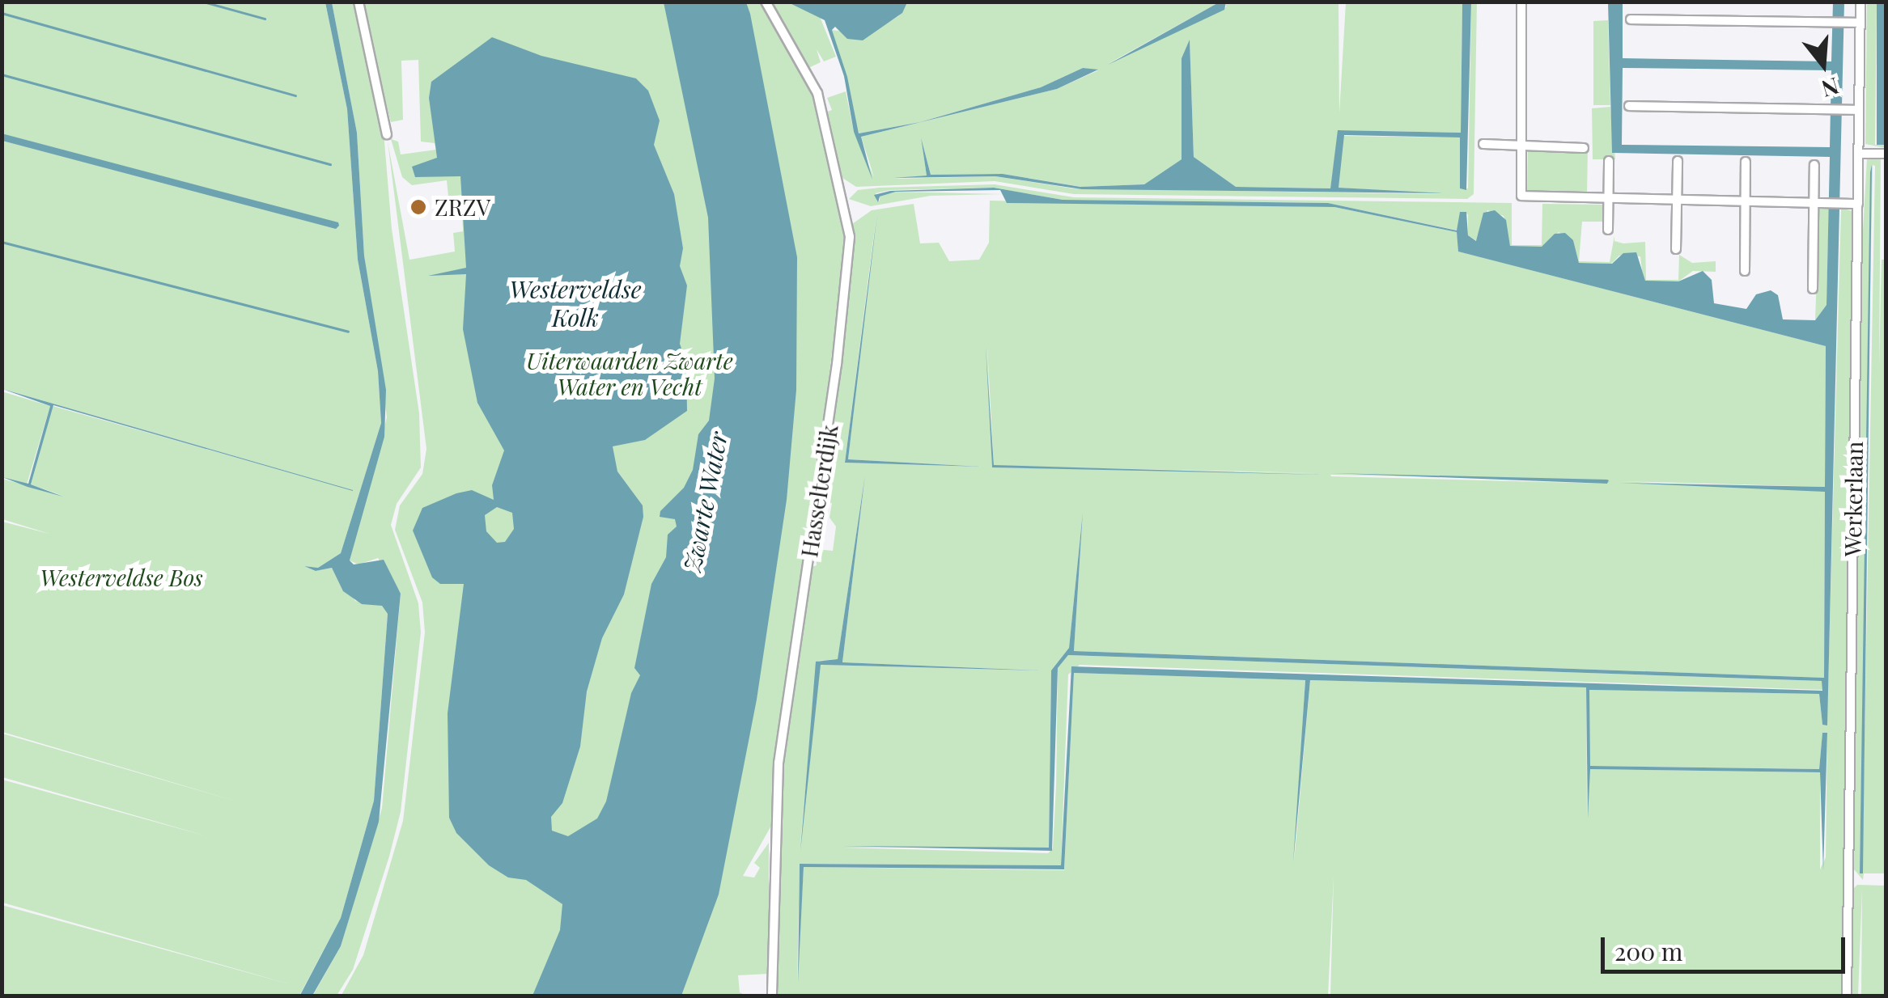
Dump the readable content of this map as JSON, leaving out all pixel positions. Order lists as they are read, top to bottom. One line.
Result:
{"streets":{"street":["Hasselterdijk","Werkerlaan"]},"water":["Westerveldse Kolk","Zwarte Water"],"parks":["Uiterwaarden Zwarte Water en Vecht","Westerveldse Bos"],"places":["ZRZV"],"scale_bar":"200 m","north":"bottom"}
